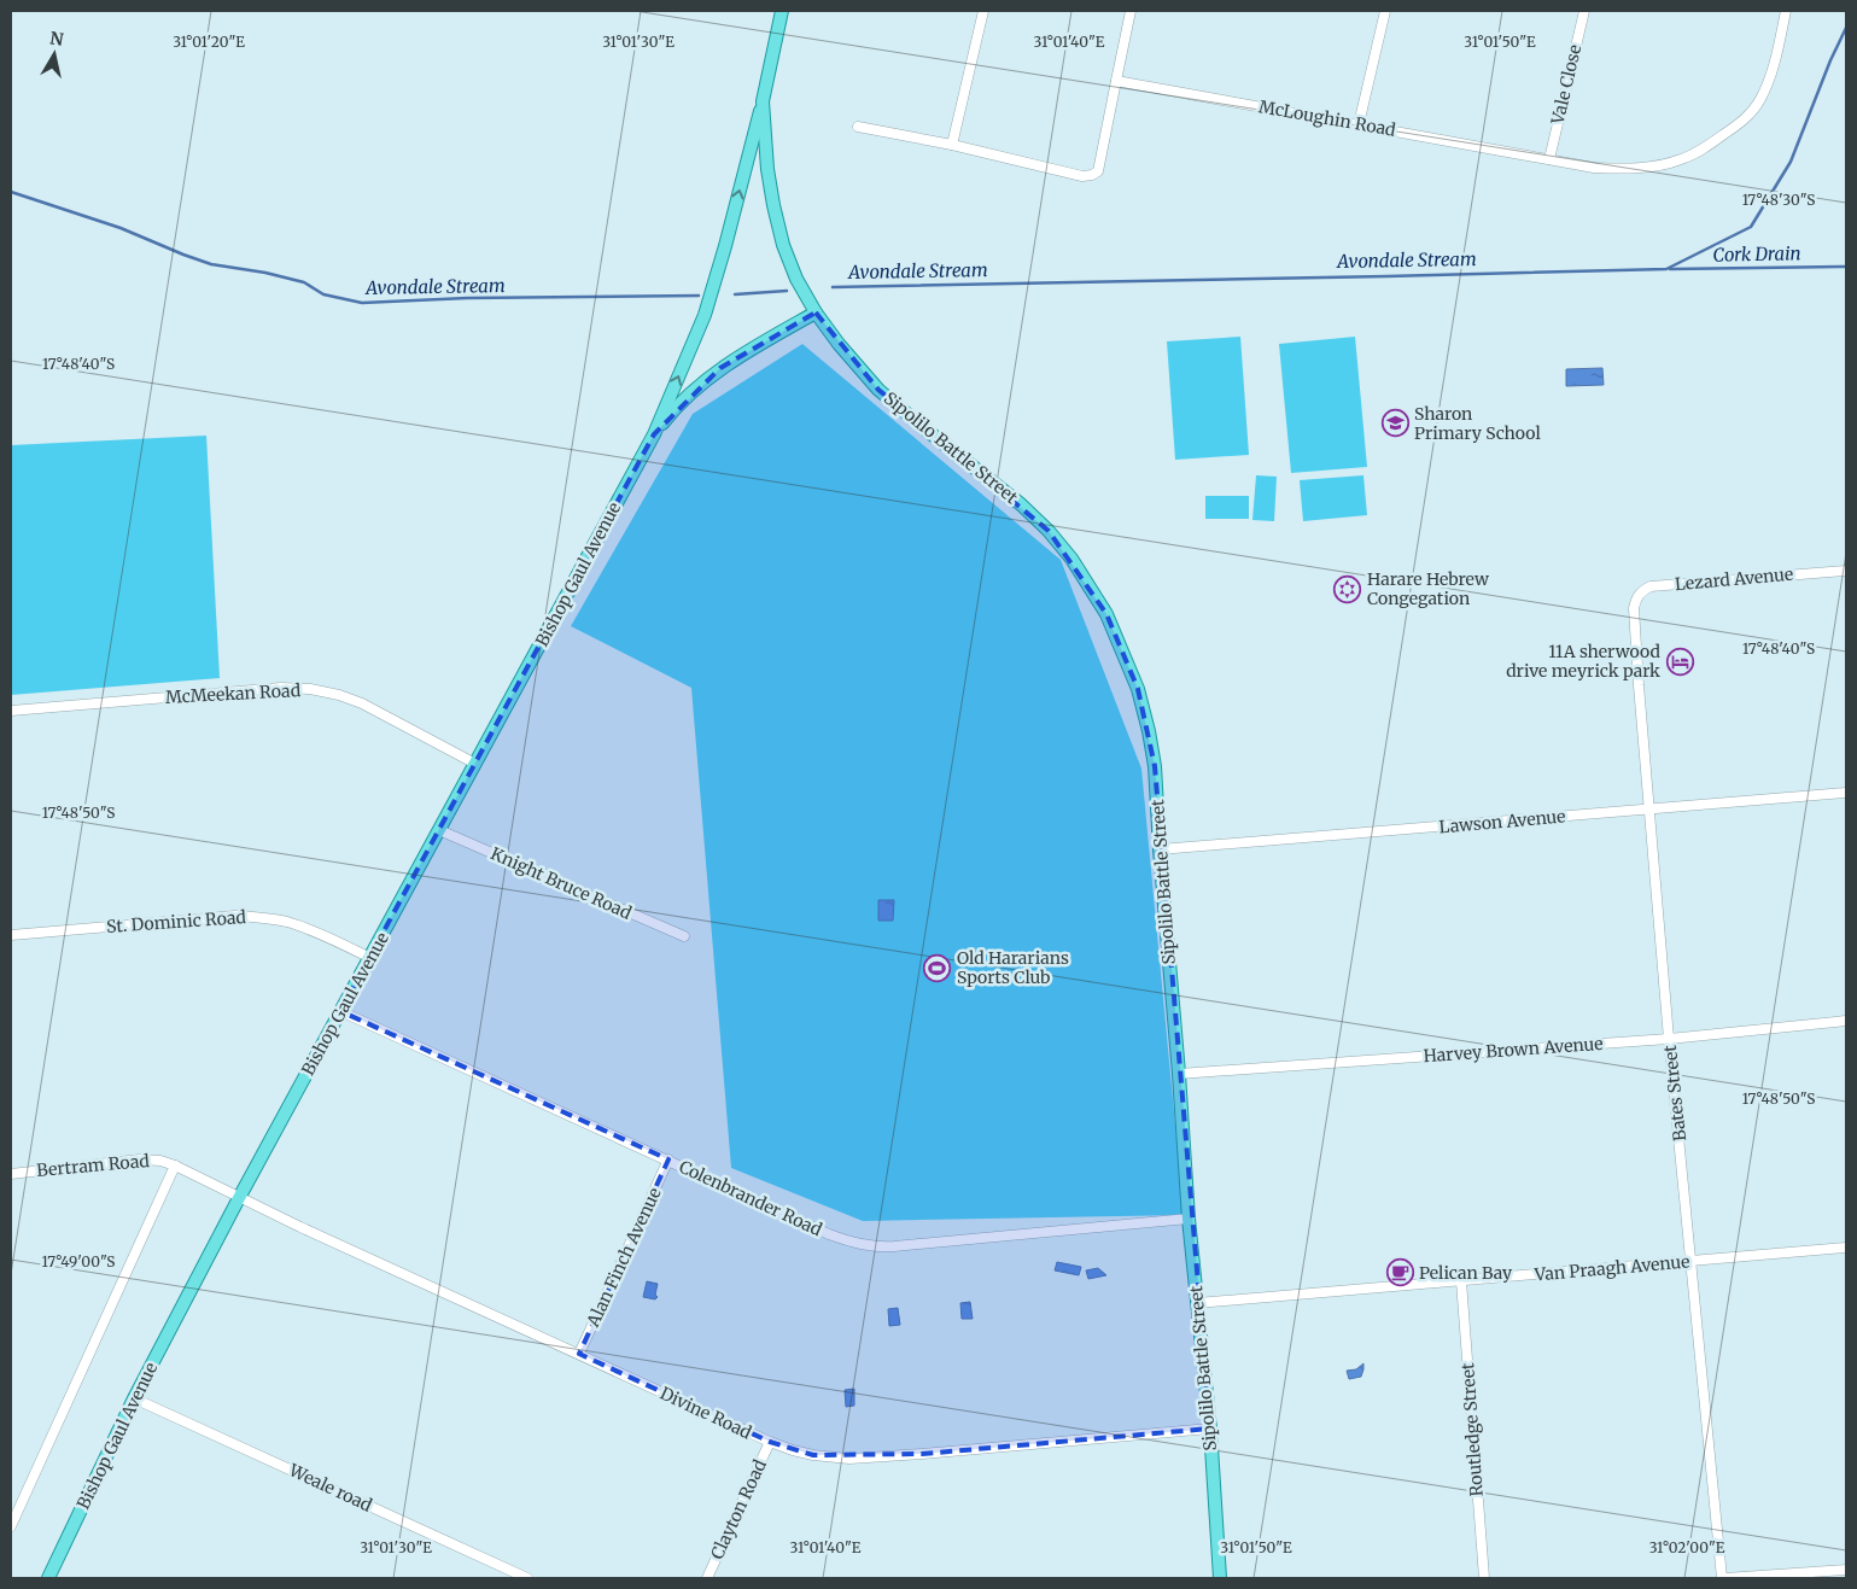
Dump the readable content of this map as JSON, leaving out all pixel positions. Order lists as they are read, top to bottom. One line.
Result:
{"streets":{"main road":["Sipolilo Battle Street","Bishop Gaul Avenue"],"street":["Vale Close","McLoughin Road","Lezard Avenue","McMeekan Road","Lawson Avenue","Knight Bruce Road","St. Dominic Road","Harvey Brown Avenue","Bates Street","Bertram Road","Colenbrander Road","Alan Finch Avenue","Van Praagh Avenue","Divine Road","Routledge Street","Weale road","Clayton Road"]},"crossings":[["Vale Close","McLoughin Road"],["Sipolilo Battle Street","Lawson Avenue"],["Sipolilo Battle Street","Harvey Brown Avenue"],["Sipolilo Battle Street","Colenbrander Road"],["Sipolilo Battle Street","Van Praagh Avenue"],["Sipolilo Battle Street","Divine Road"],["Bishop Gaul Avenue","McMeekan Road"],["Bishop Gaul Avenue","Knight Bruce Road"],["Bishop Gaul Avenue","St. Dominic Road"],["Bishop Gaul Avenue","Bertram Road"],["Bishop Gaul Avenue","Colenbrander Road"],["Bishop Gaul Avenue","Divine Road"],["Bishop Gaul Avenue","Weale road"],["Lezard Avenue","Bates Street"],["Lawson Avenue","Bates Street"],["Harvey Brown Avenue","Bates Street"],["Bates Street","Van Praagh Avenue"],["Bertram Road","Divine Road"],["Colenbrander Road","Alan Finch Avenue"],["Alan Finch Avenue","Divine Road"],["Van Praagh Avenue","Routledge Street"],["Divine Road","Clayton Road"]],"water":["Cork Drain","Avondale Stream"],"places":{"school or university":["Sharon Primary School"],"synagogue":["Harare Hebrew Congegation"],"hotel":["11A sherwood drive meyrick park"],"sports":["Old Hararians Sports Club"],"cafe":["Pelican Bay"]},"north":"top","coordinates":["31°01'20\"E","31°01'30\"E","31°01'40\"E","31°01'50\"E","17°48'30\"S","17°48'40\"S","17°48'50\"S","17°49'00\"S","31°02'00\"E"]}
